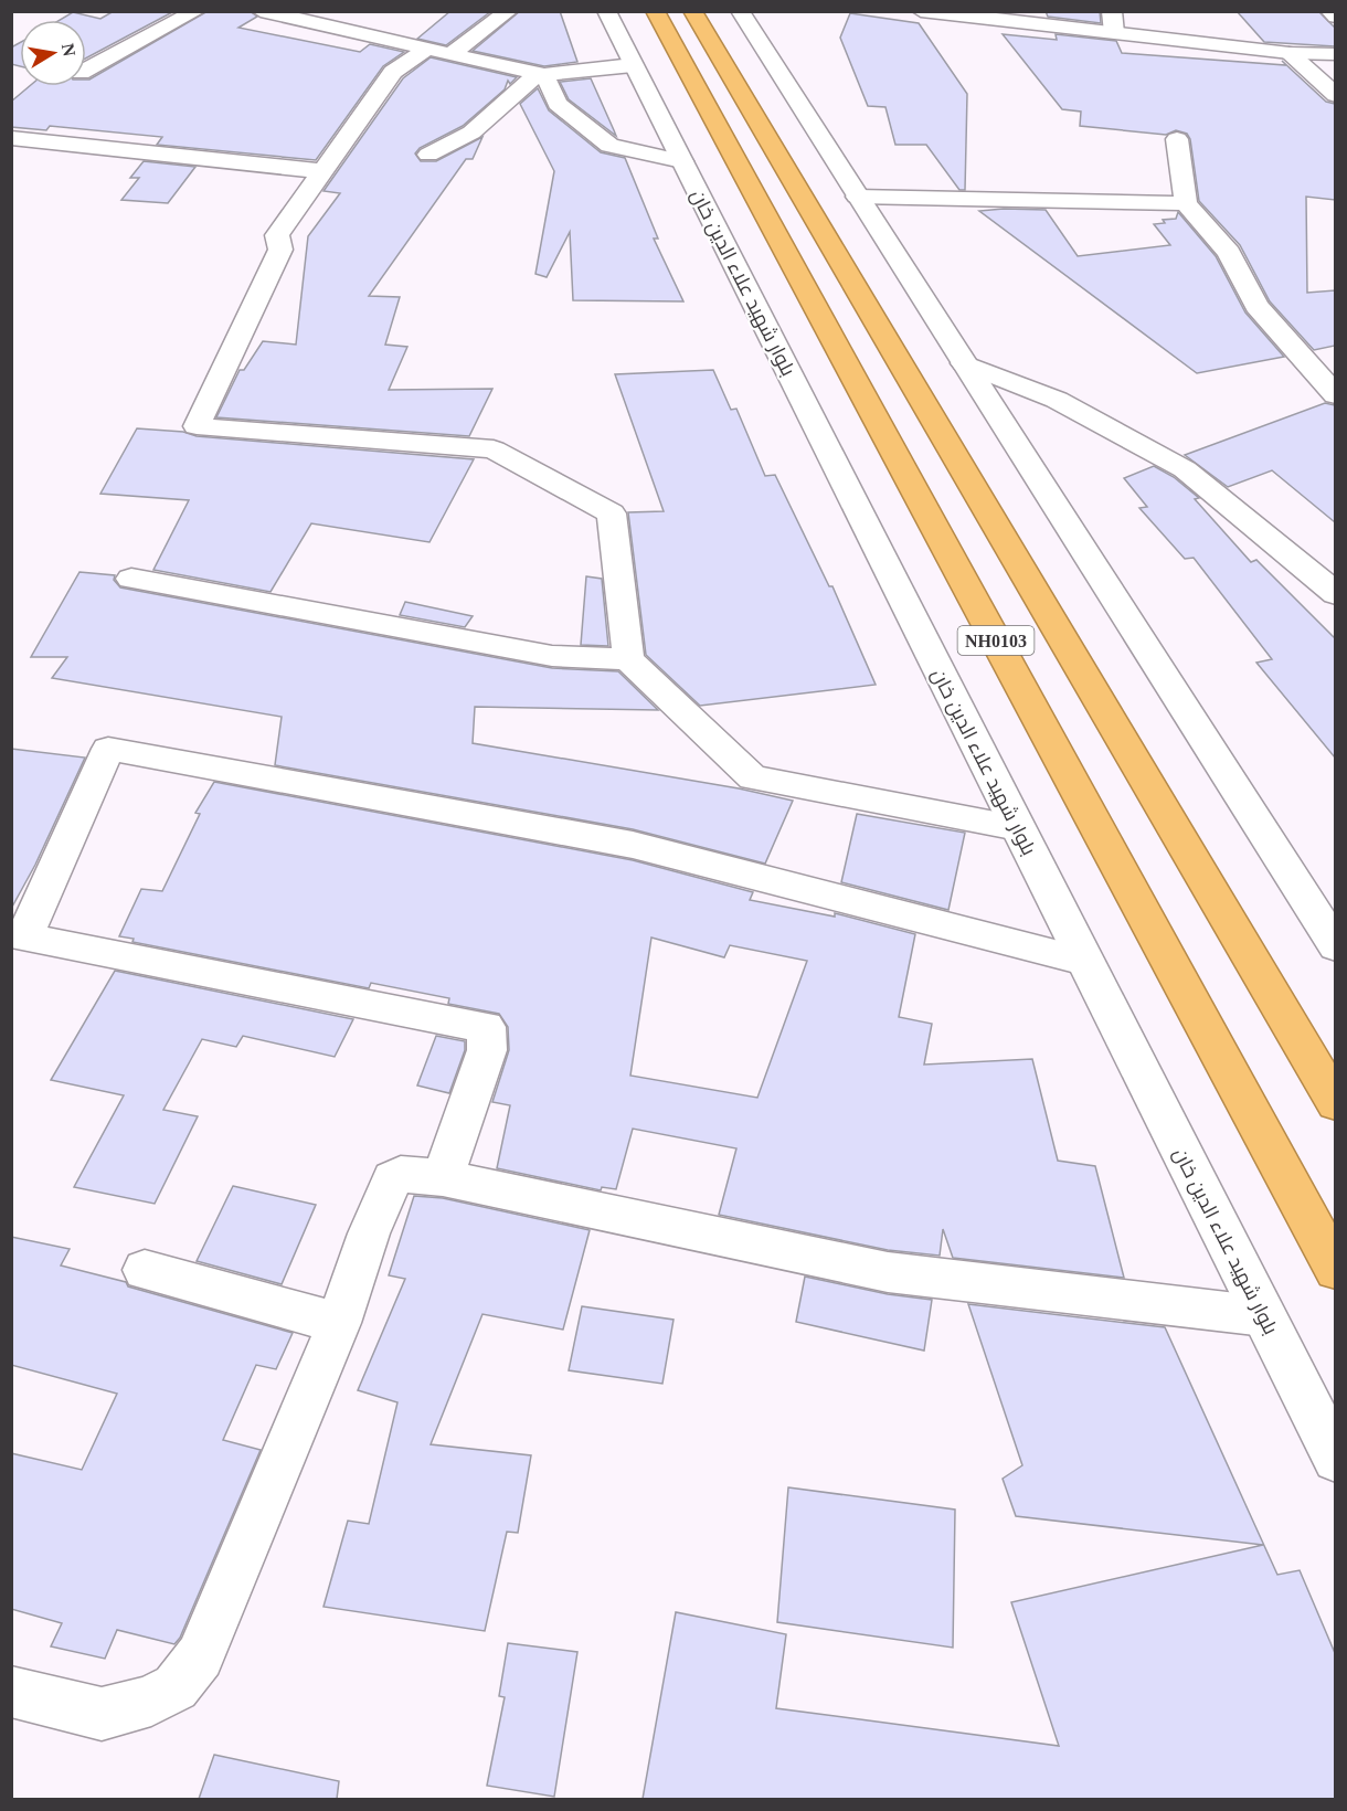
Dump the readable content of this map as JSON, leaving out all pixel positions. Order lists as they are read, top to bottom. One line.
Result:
{"streets":{"highway":["NH0103"],"street":["بلوار شهید علاء الدین خان"]},"north":"right"}
